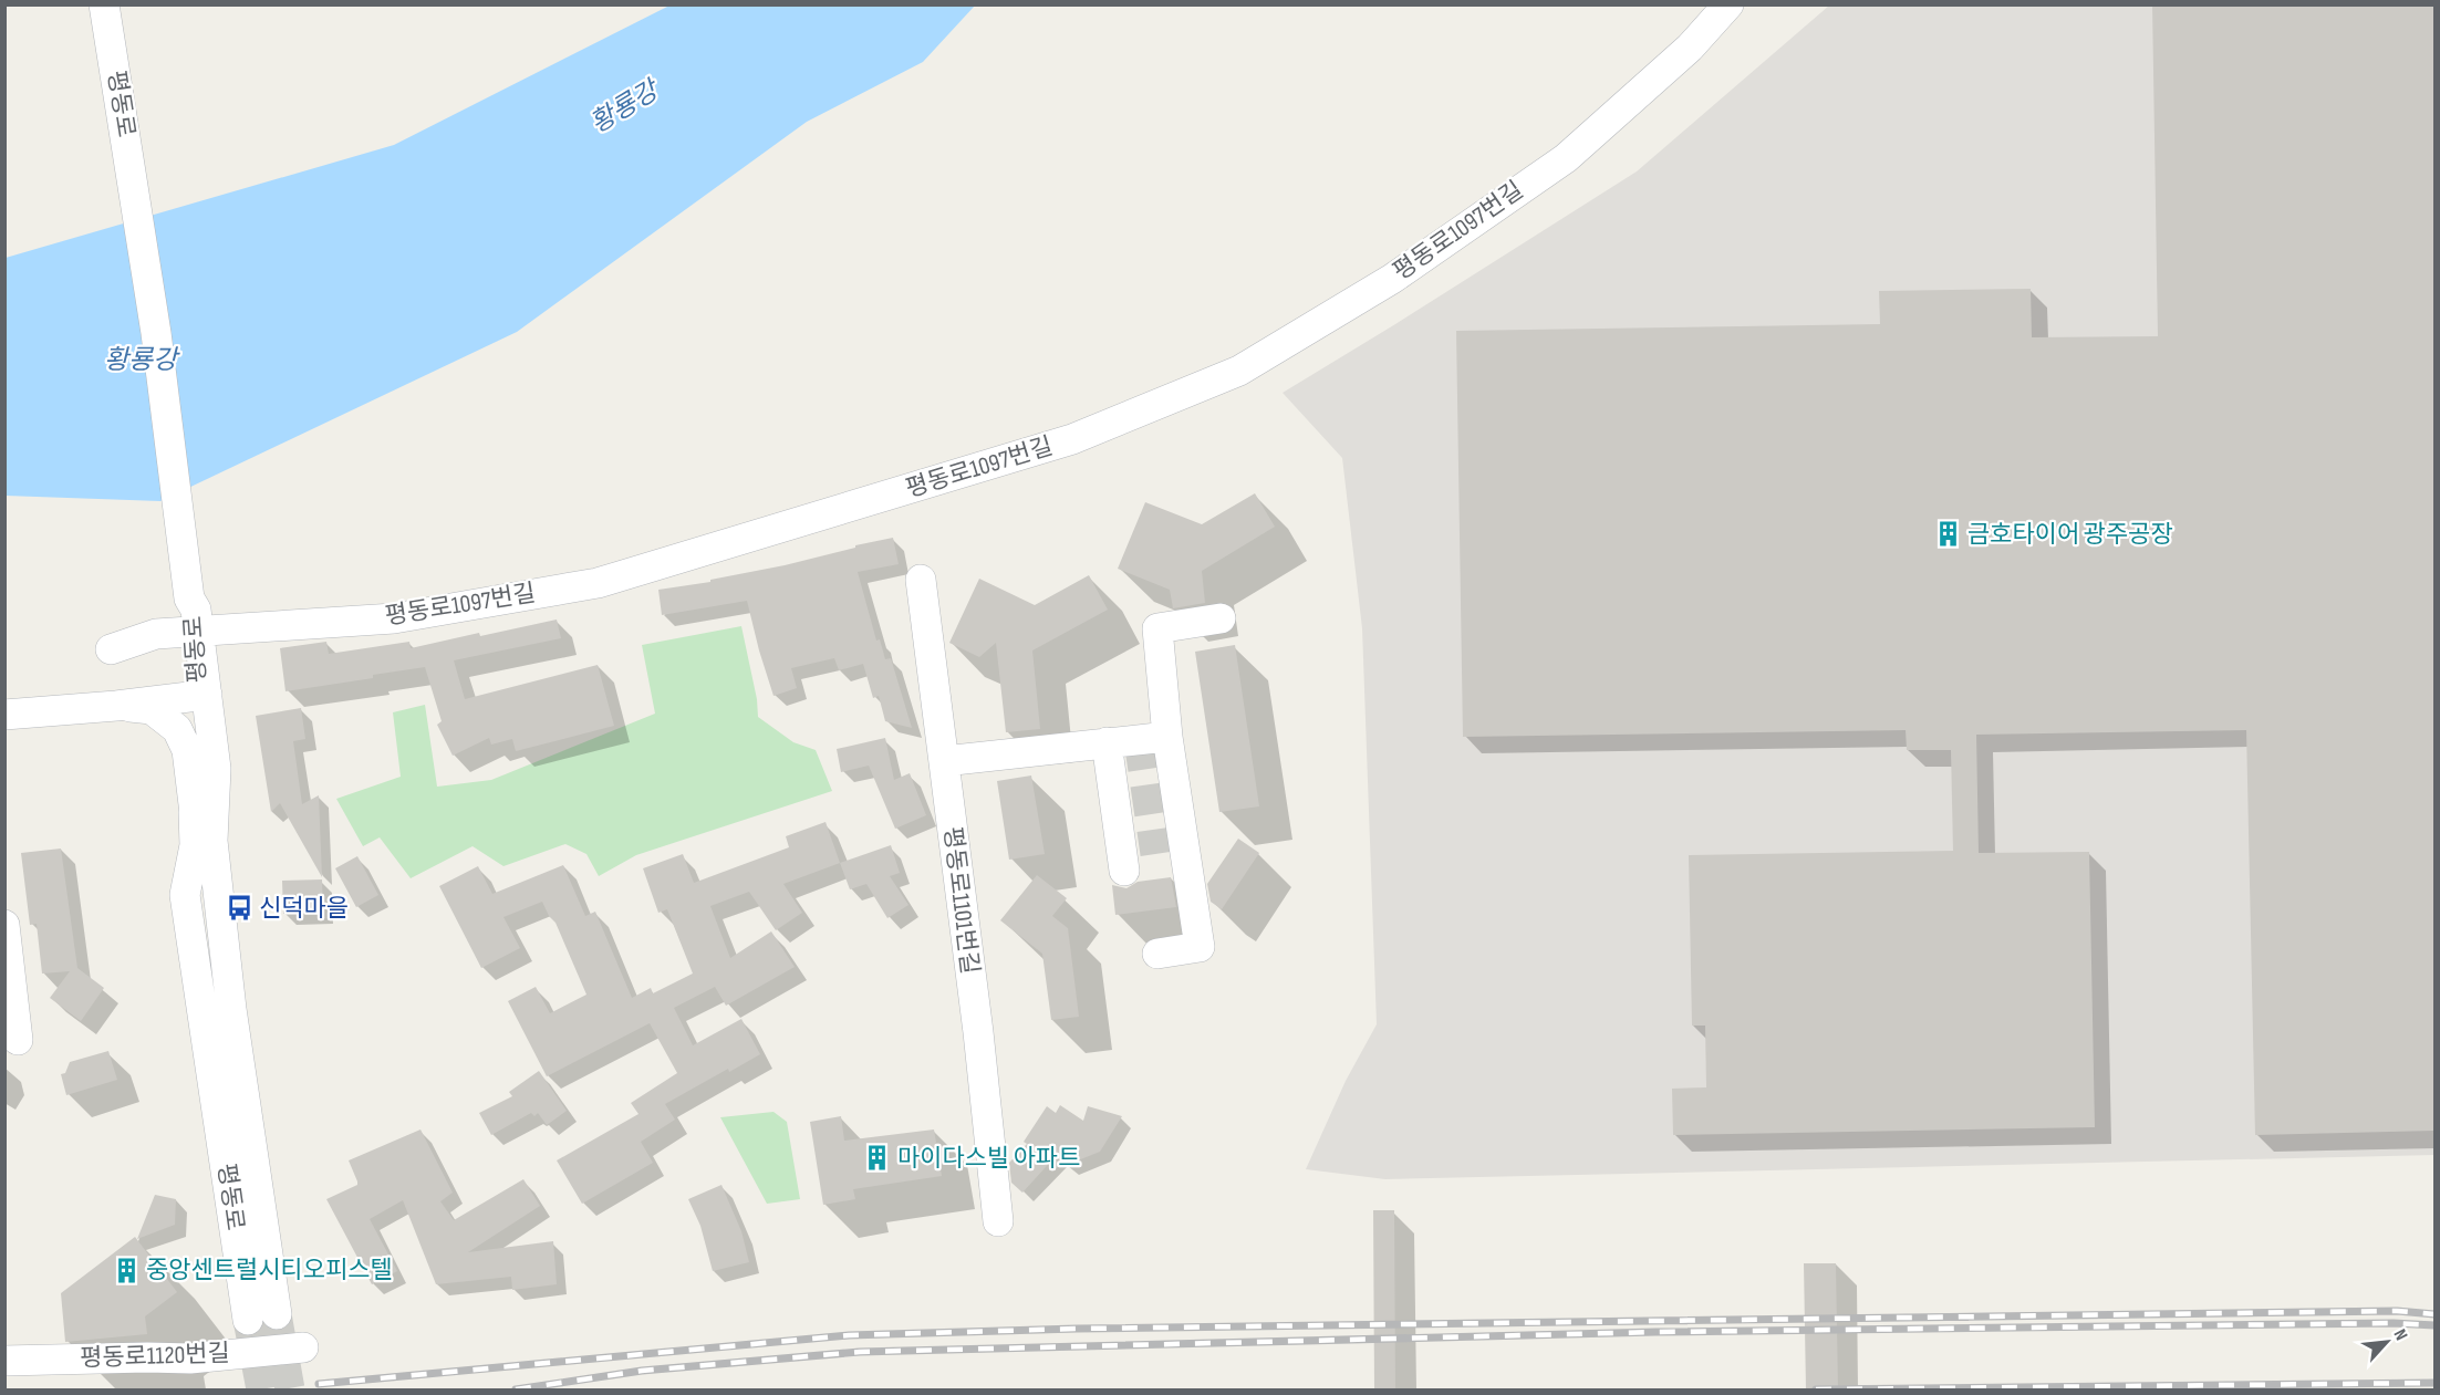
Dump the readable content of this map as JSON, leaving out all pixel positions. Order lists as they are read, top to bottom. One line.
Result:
{"streets":{"street":["평동로","평동로1097번길","평동로1101번길","평동로1120번길"]},"crossings":[["평동로","평동로1097번길"]],"water":["황룡강"],"places":{"building":["금호타이어 광주공장","마이다스빌 아파트","중앙센트럴시티오피스텔"],"bus stop":["신덕마을"]},"north":"top right"}
